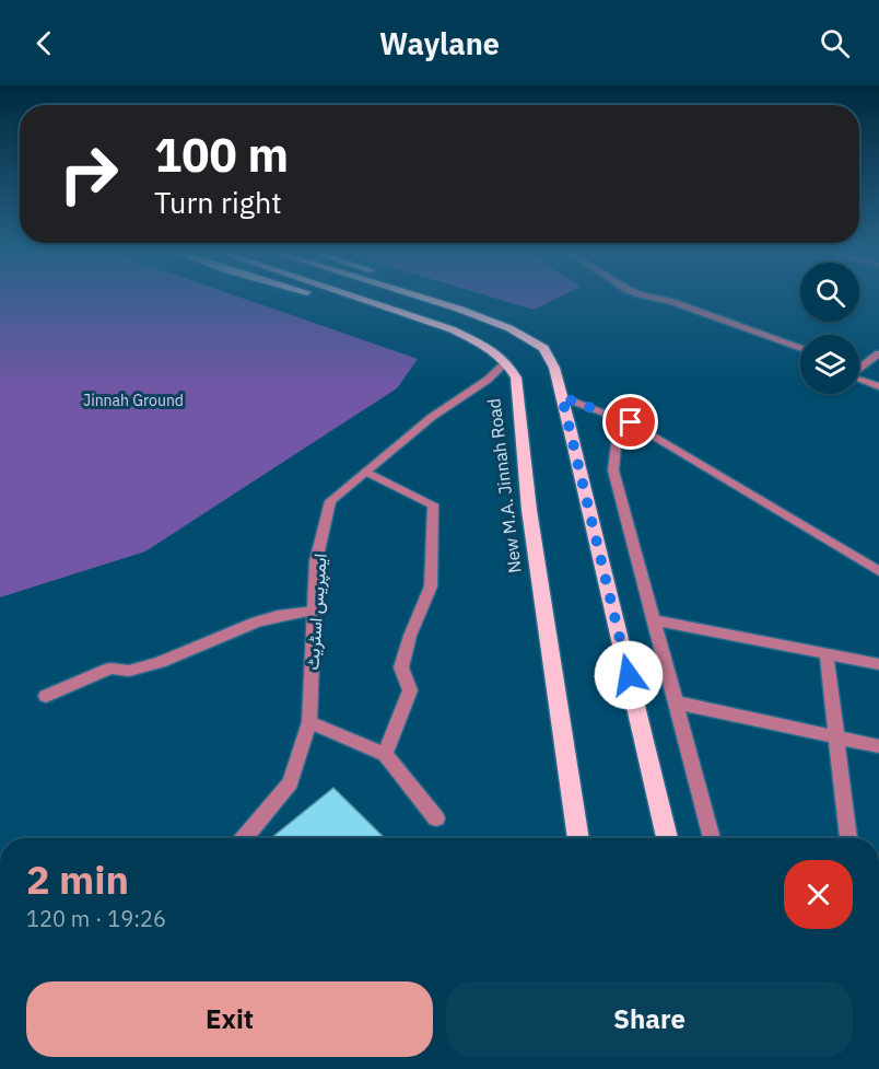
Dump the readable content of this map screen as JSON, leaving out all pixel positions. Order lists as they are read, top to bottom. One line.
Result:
{"streets":{"main road":["New M.A. Jinnah Road"],"street":["ایمپریس اسٹریٹ"]},"crossings":[["New M.A. Jinnah Road","ایمپریس اسٹریٹ"]],"parks":["Jinnah Ground"],"page":{"header":"Waylane","turn":["100 m","Turn right"],"heading":["2 min","120 m · 19:26"],"buttons":["Exit","Share"]}}
